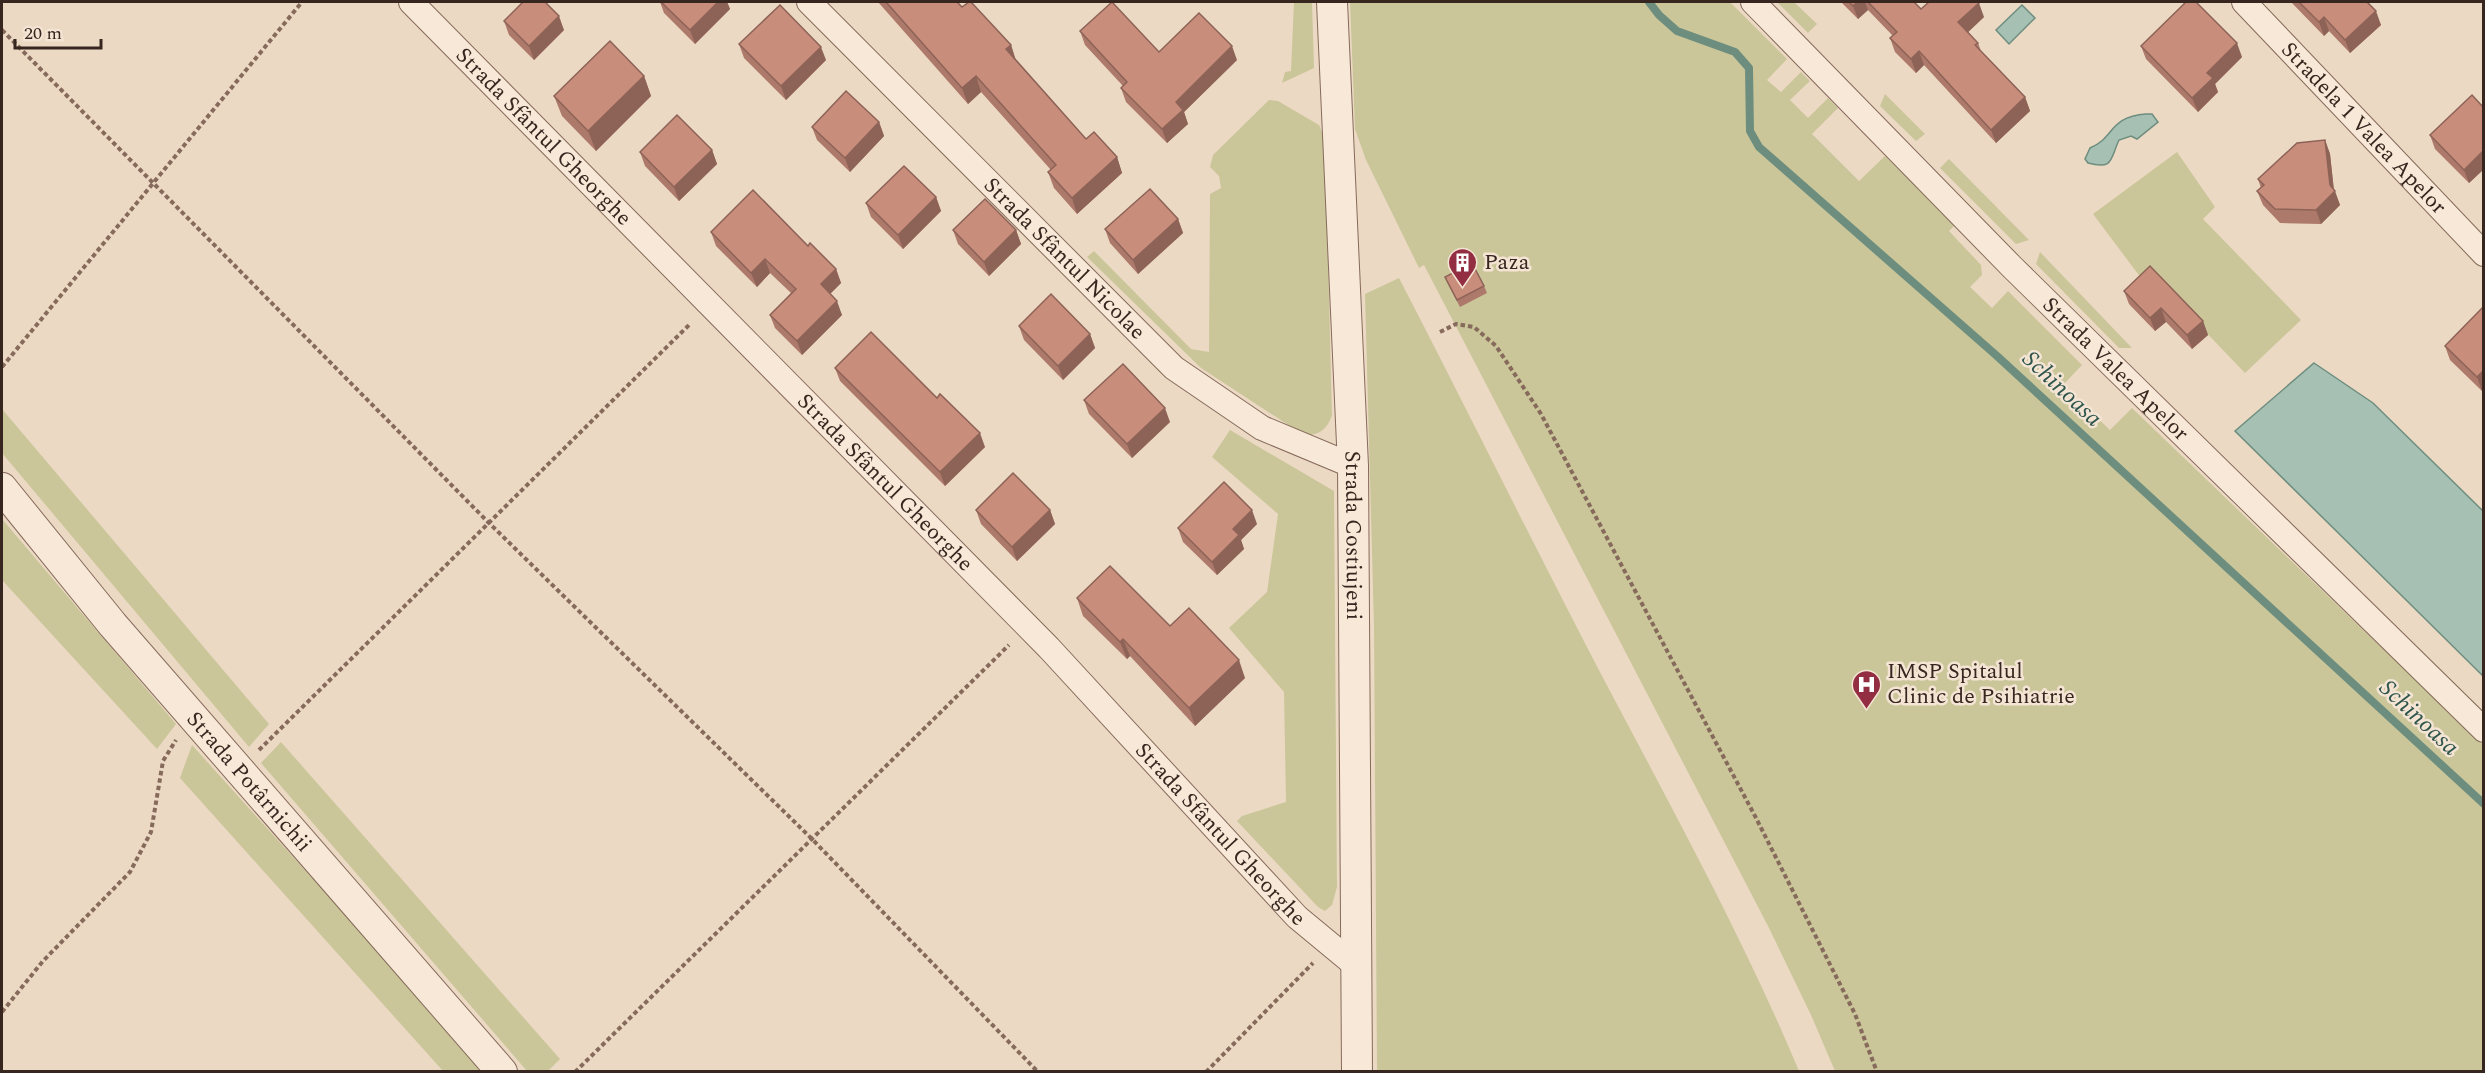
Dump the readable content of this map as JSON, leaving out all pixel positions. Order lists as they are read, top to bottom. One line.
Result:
{"streets":{"street":["Stradela 1 Valea Apelor","Strada Sfântul Gheorghe","Strada Sfântul Nicolae","Strada Valea Apelor","Strada Costiujeni","Strada Potârnichii"]},"crossings":[["Strada Sfântul Gheorghe","Strada Costiujeni"],["Strada Sfântul Nicolae","Strada Costiujeni"]],"water":["Schinoasa"],"places":{"building":["Paza"],"hospital":["IMSP Spitalul Clinic de Psihiatrie"]},"scale_bar":"20 m"}
